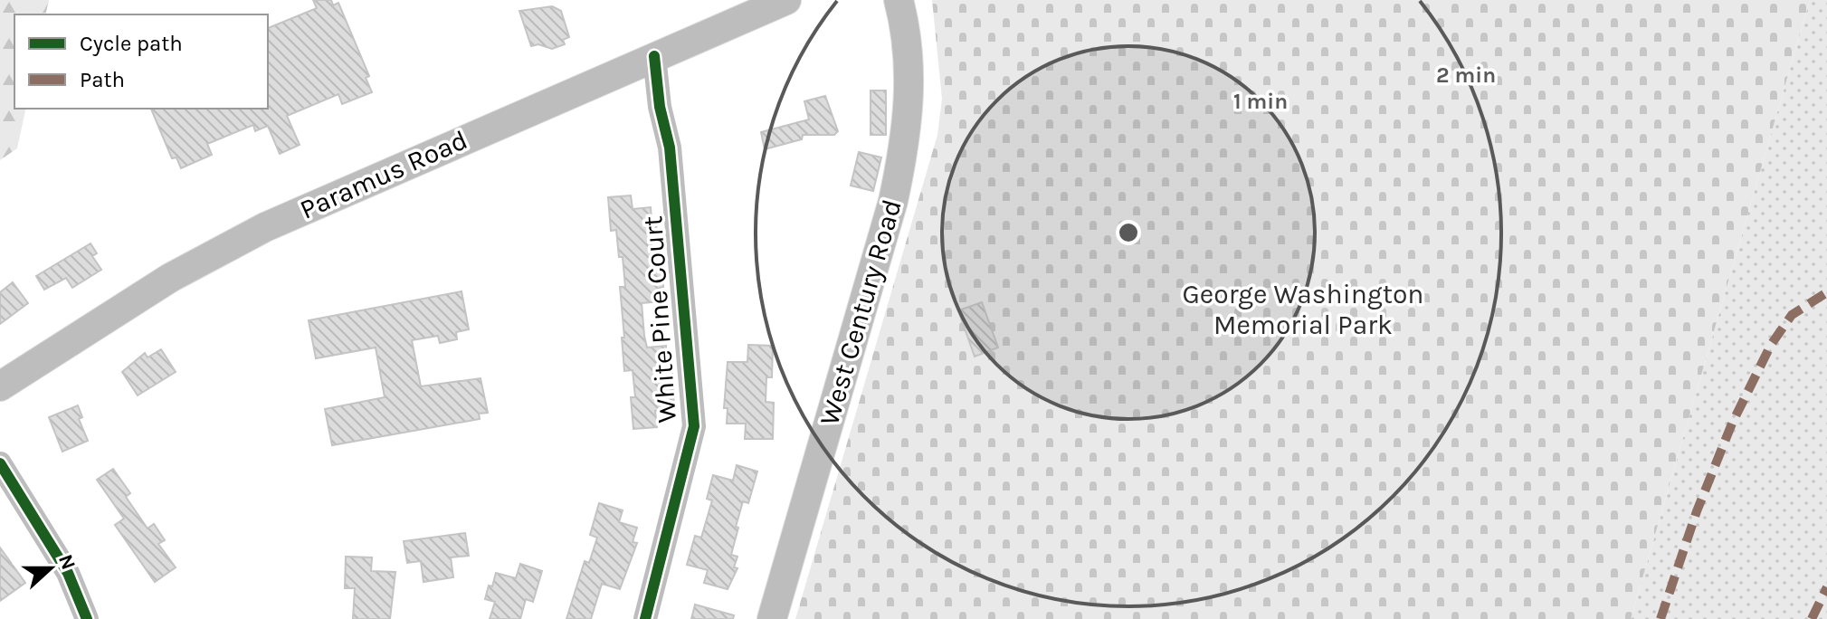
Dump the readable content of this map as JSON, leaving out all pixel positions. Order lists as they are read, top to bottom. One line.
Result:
{"streets":{"main road":["Paramus Road","West Century Road"],"street":["White Pine Court"]},"crossings":[["Paramus Road","White Pine Court"]],"parks":["George Washington Memorial Park"],"legend":["Cycle path","Path"],"north":"right","rings":["2 min","1 min"]}
